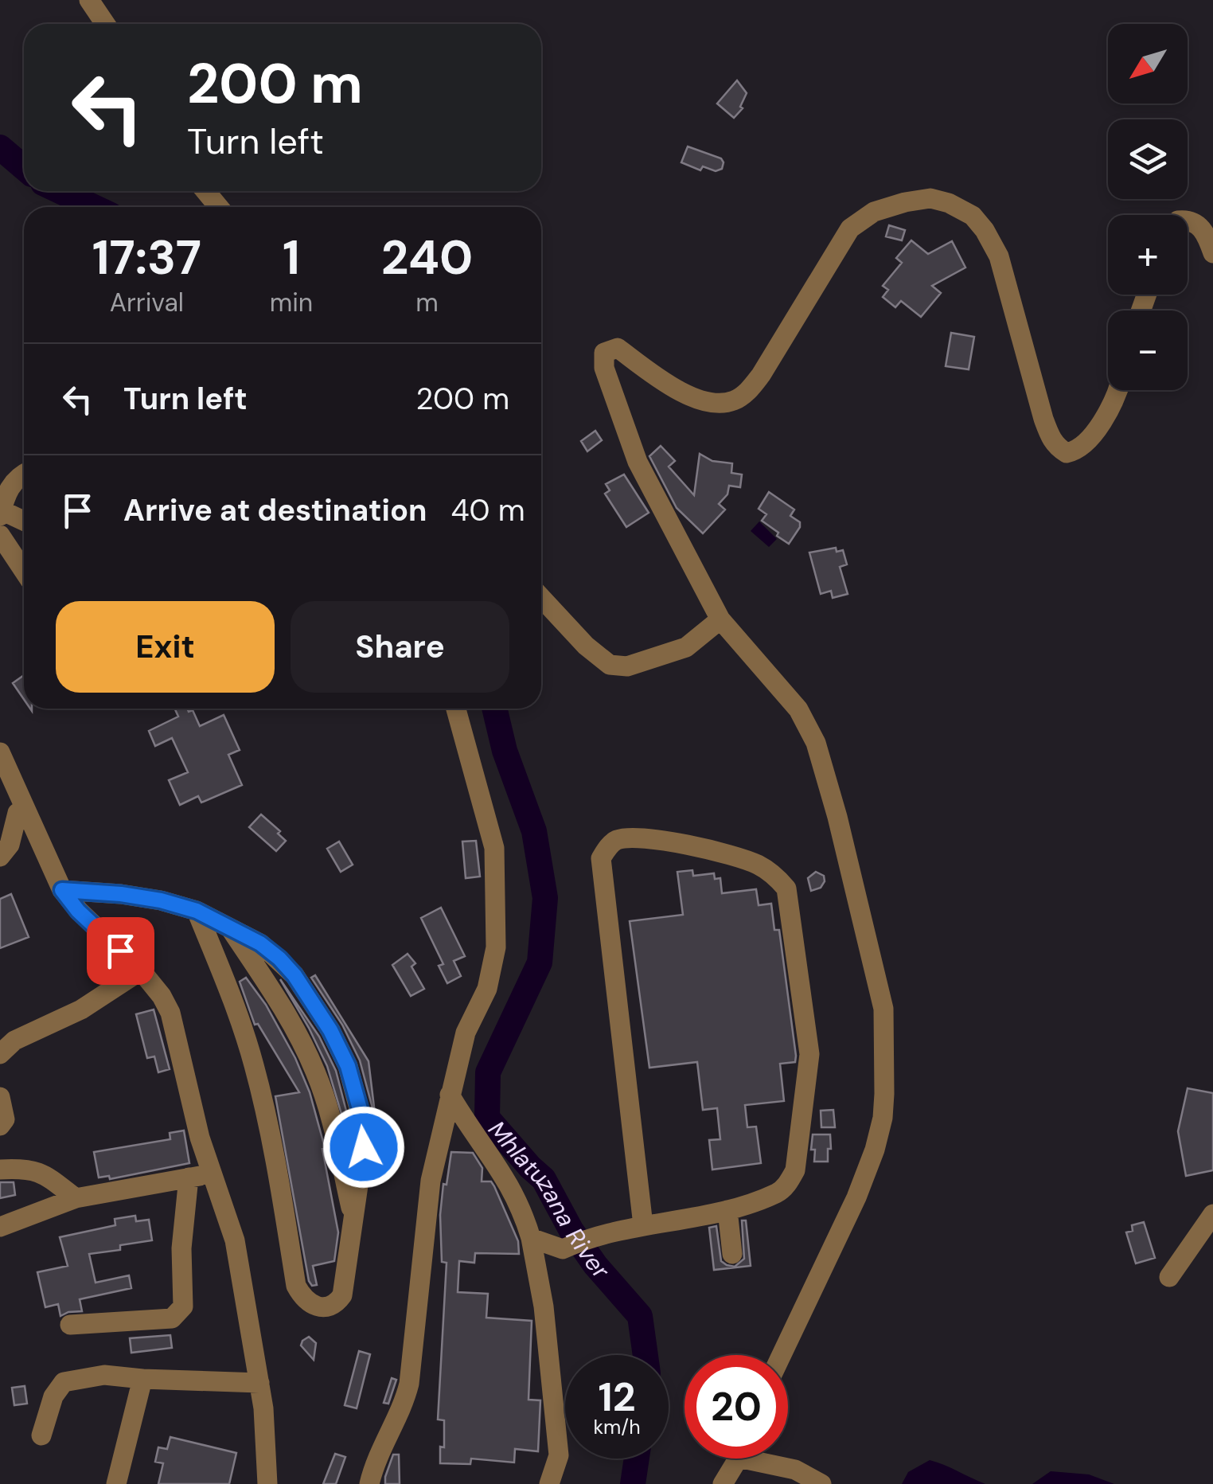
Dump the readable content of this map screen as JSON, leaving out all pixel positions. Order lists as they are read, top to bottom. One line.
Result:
{"water":["Mhlatuzana River"],"north":"bottom left","page":{"map_buttons":["+","−"],"turn":["200 m","Turn left"],"eta":["17:37","Arrival","1","min","240","m"],"list":[{"name":"Turn left","value":"200 m"},{"name":"Arrive at destination","value":"40 m"}],"buttons":["Exit","Share"],"speed":"12 km/h","limit":"20"}}
